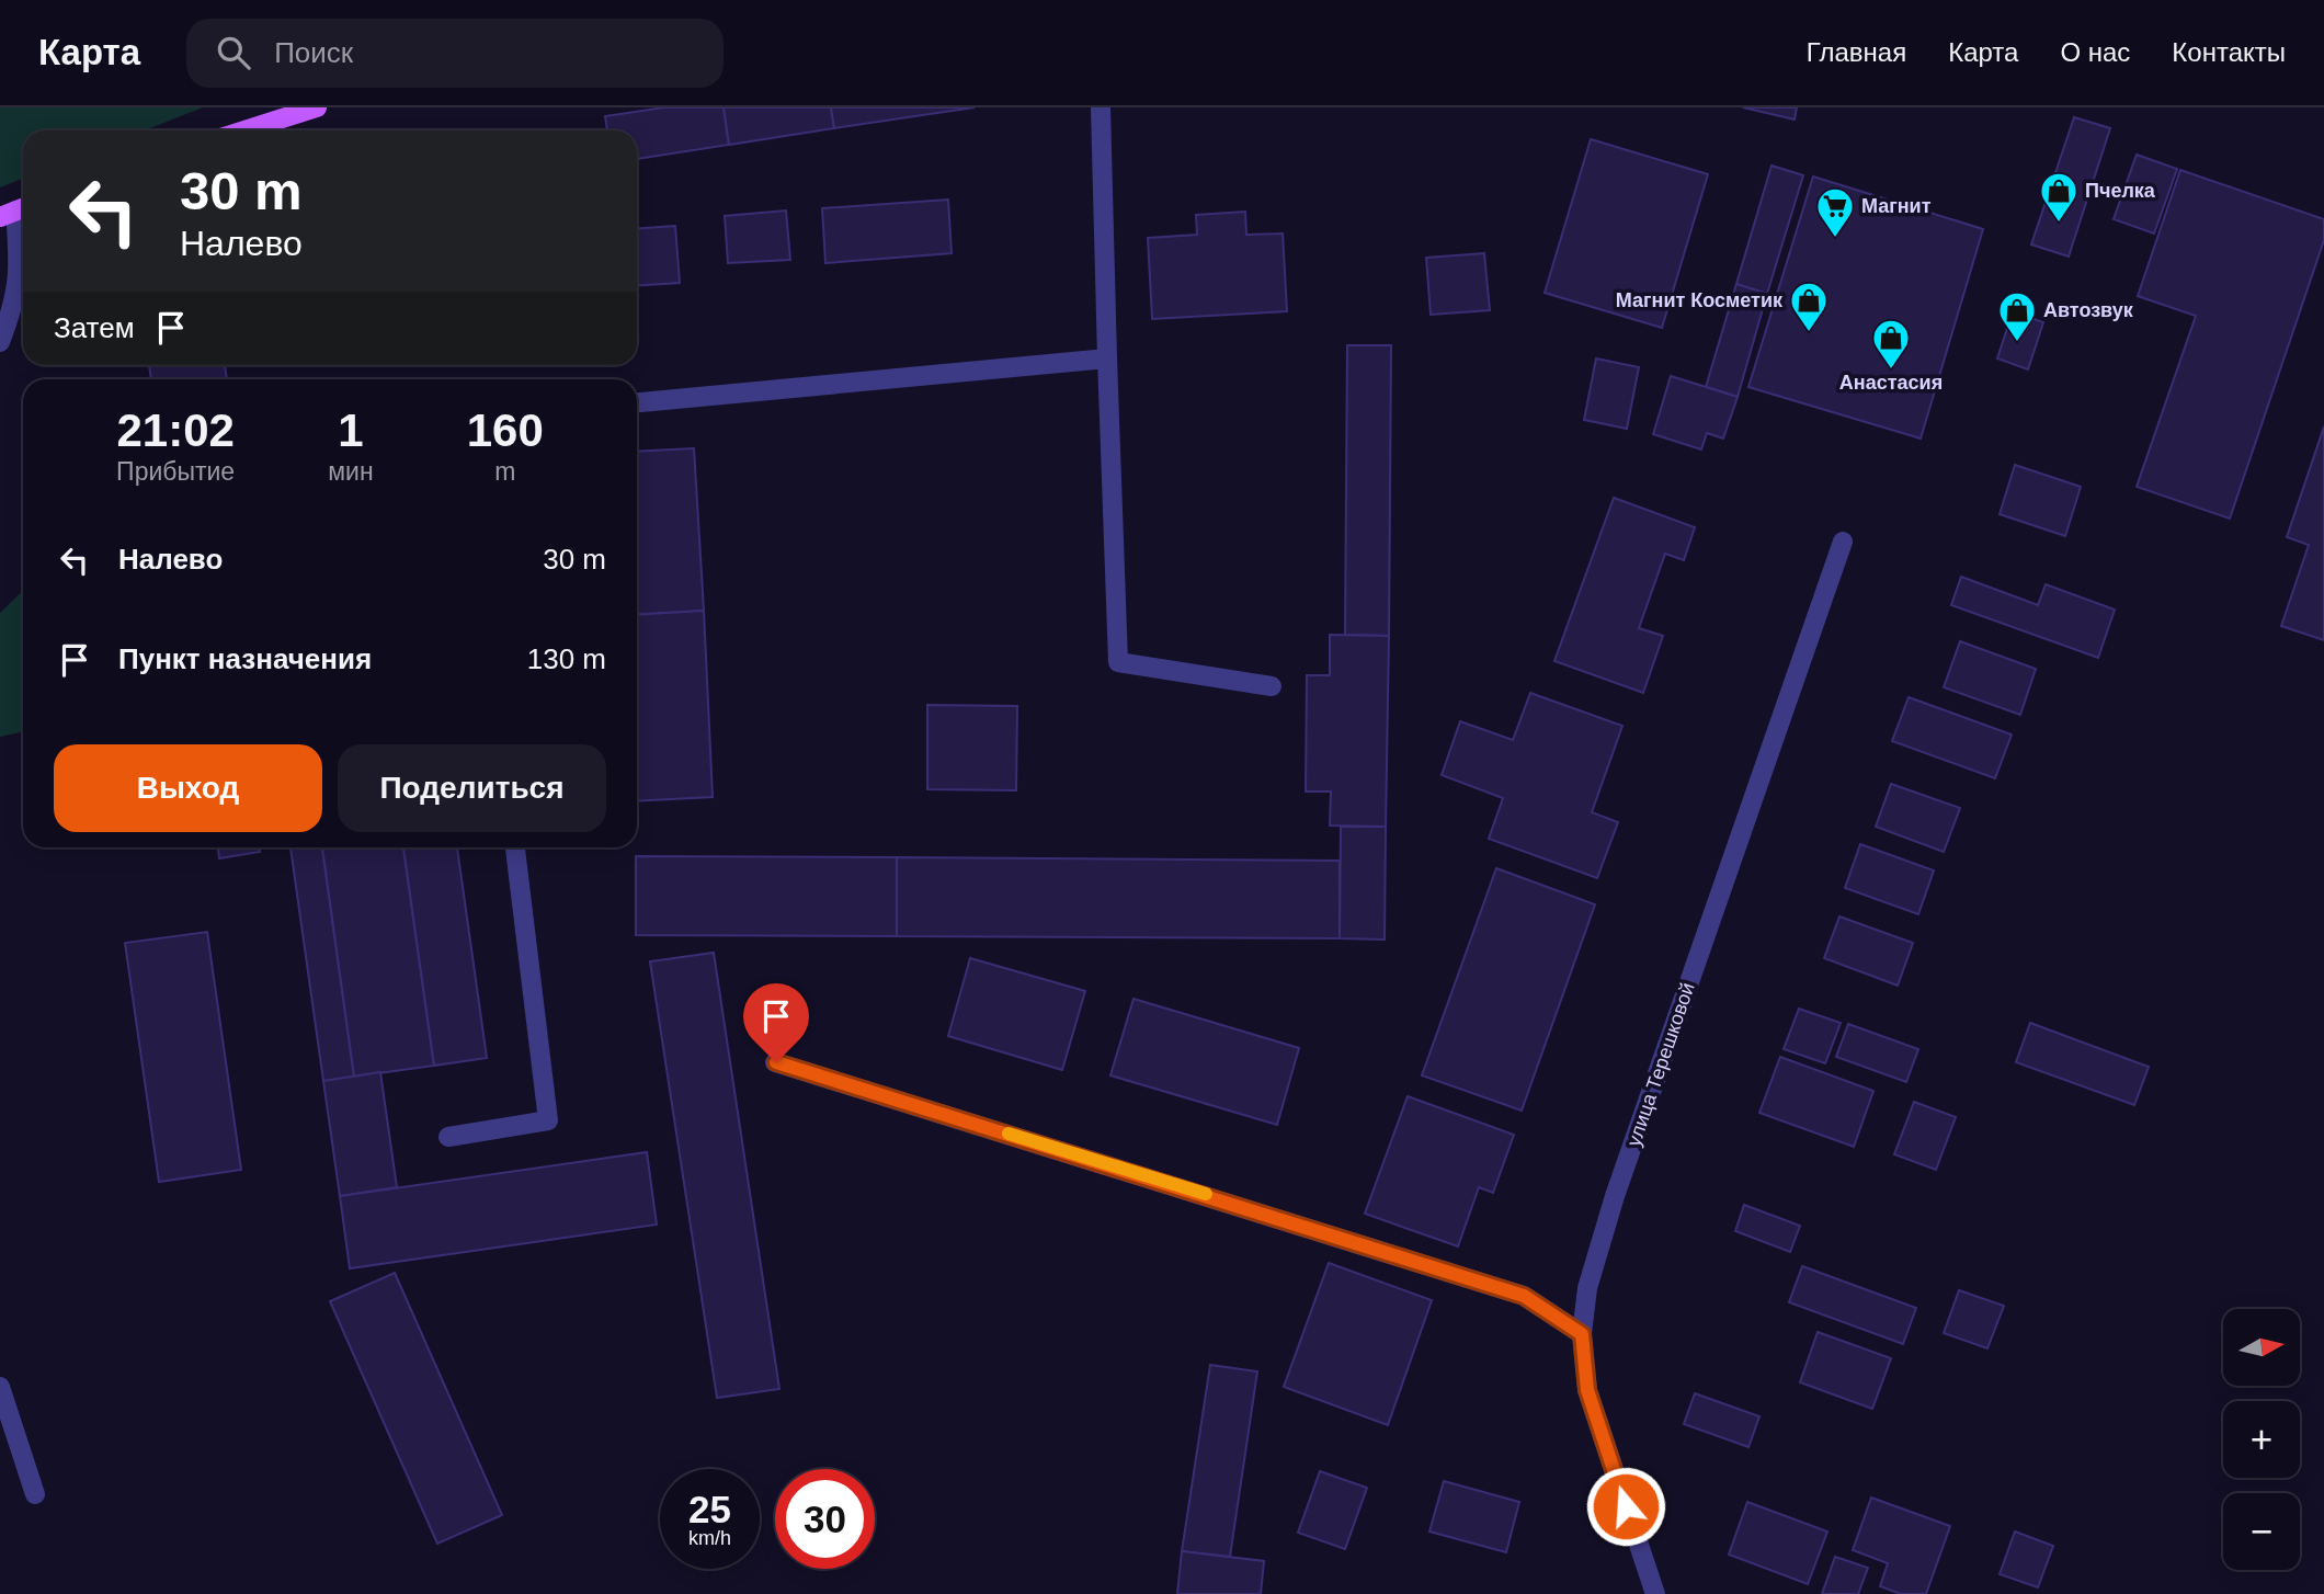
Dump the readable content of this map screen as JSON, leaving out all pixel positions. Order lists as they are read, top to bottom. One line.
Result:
{"streets":{"street":["улица Терешковой"]},"places":{"shop":["Пчелка","Магнит Косметик","Автозвук","Анастасия"],"supermarket":["Магнит"]},"north":"right","page":{"header":"Карта","search":"Поиск","nav":["Главная","Карта","О нас","Контакты"],"turn":["30 m","Налево"],"then":"Затем","eta":["21:02","Прибытие","1","мин","160","m"],"list":[{"name":"Налево","value":"30 m"},{"name":"Пункт назначения","value":"130 m"}],"buttons":["Выход","Поделиться"],"map_buttons":["+","−"],"speed":"25 km/h","limit":"30"}}
